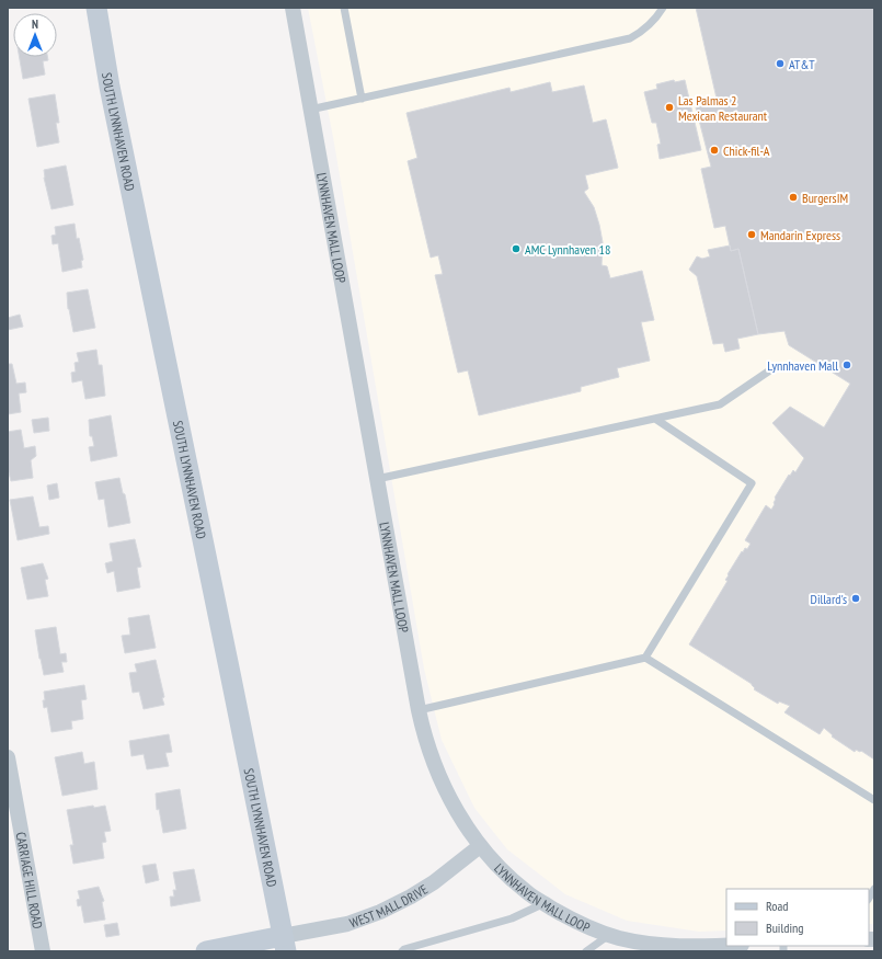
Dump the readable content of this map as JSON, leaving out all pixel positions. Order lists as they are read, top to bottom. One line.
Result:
{"streets":{"street":["SOUTH LYNNHAVEN ROAD","LYNNHAVEN MALL LOOP","CARRIAGE HILL ROAD","WEST MALL DRIVE"]},"crossings":[["SOUTH LYNNHAVEN ROAD","WEST MALL DRIVE"],["LYNNHAVEN MALL LOOP","WEST MALL DRIVE"]],"places":["AT&T","Las Palmas 2 Mexican Restaurant","Chick-fil-A","BurgersIM","Mandarin Express","AMC Lynnhaven 18","Lynnhaven Mall","Dillard's"],"legend":["Road","Building"],"north":"top"}
